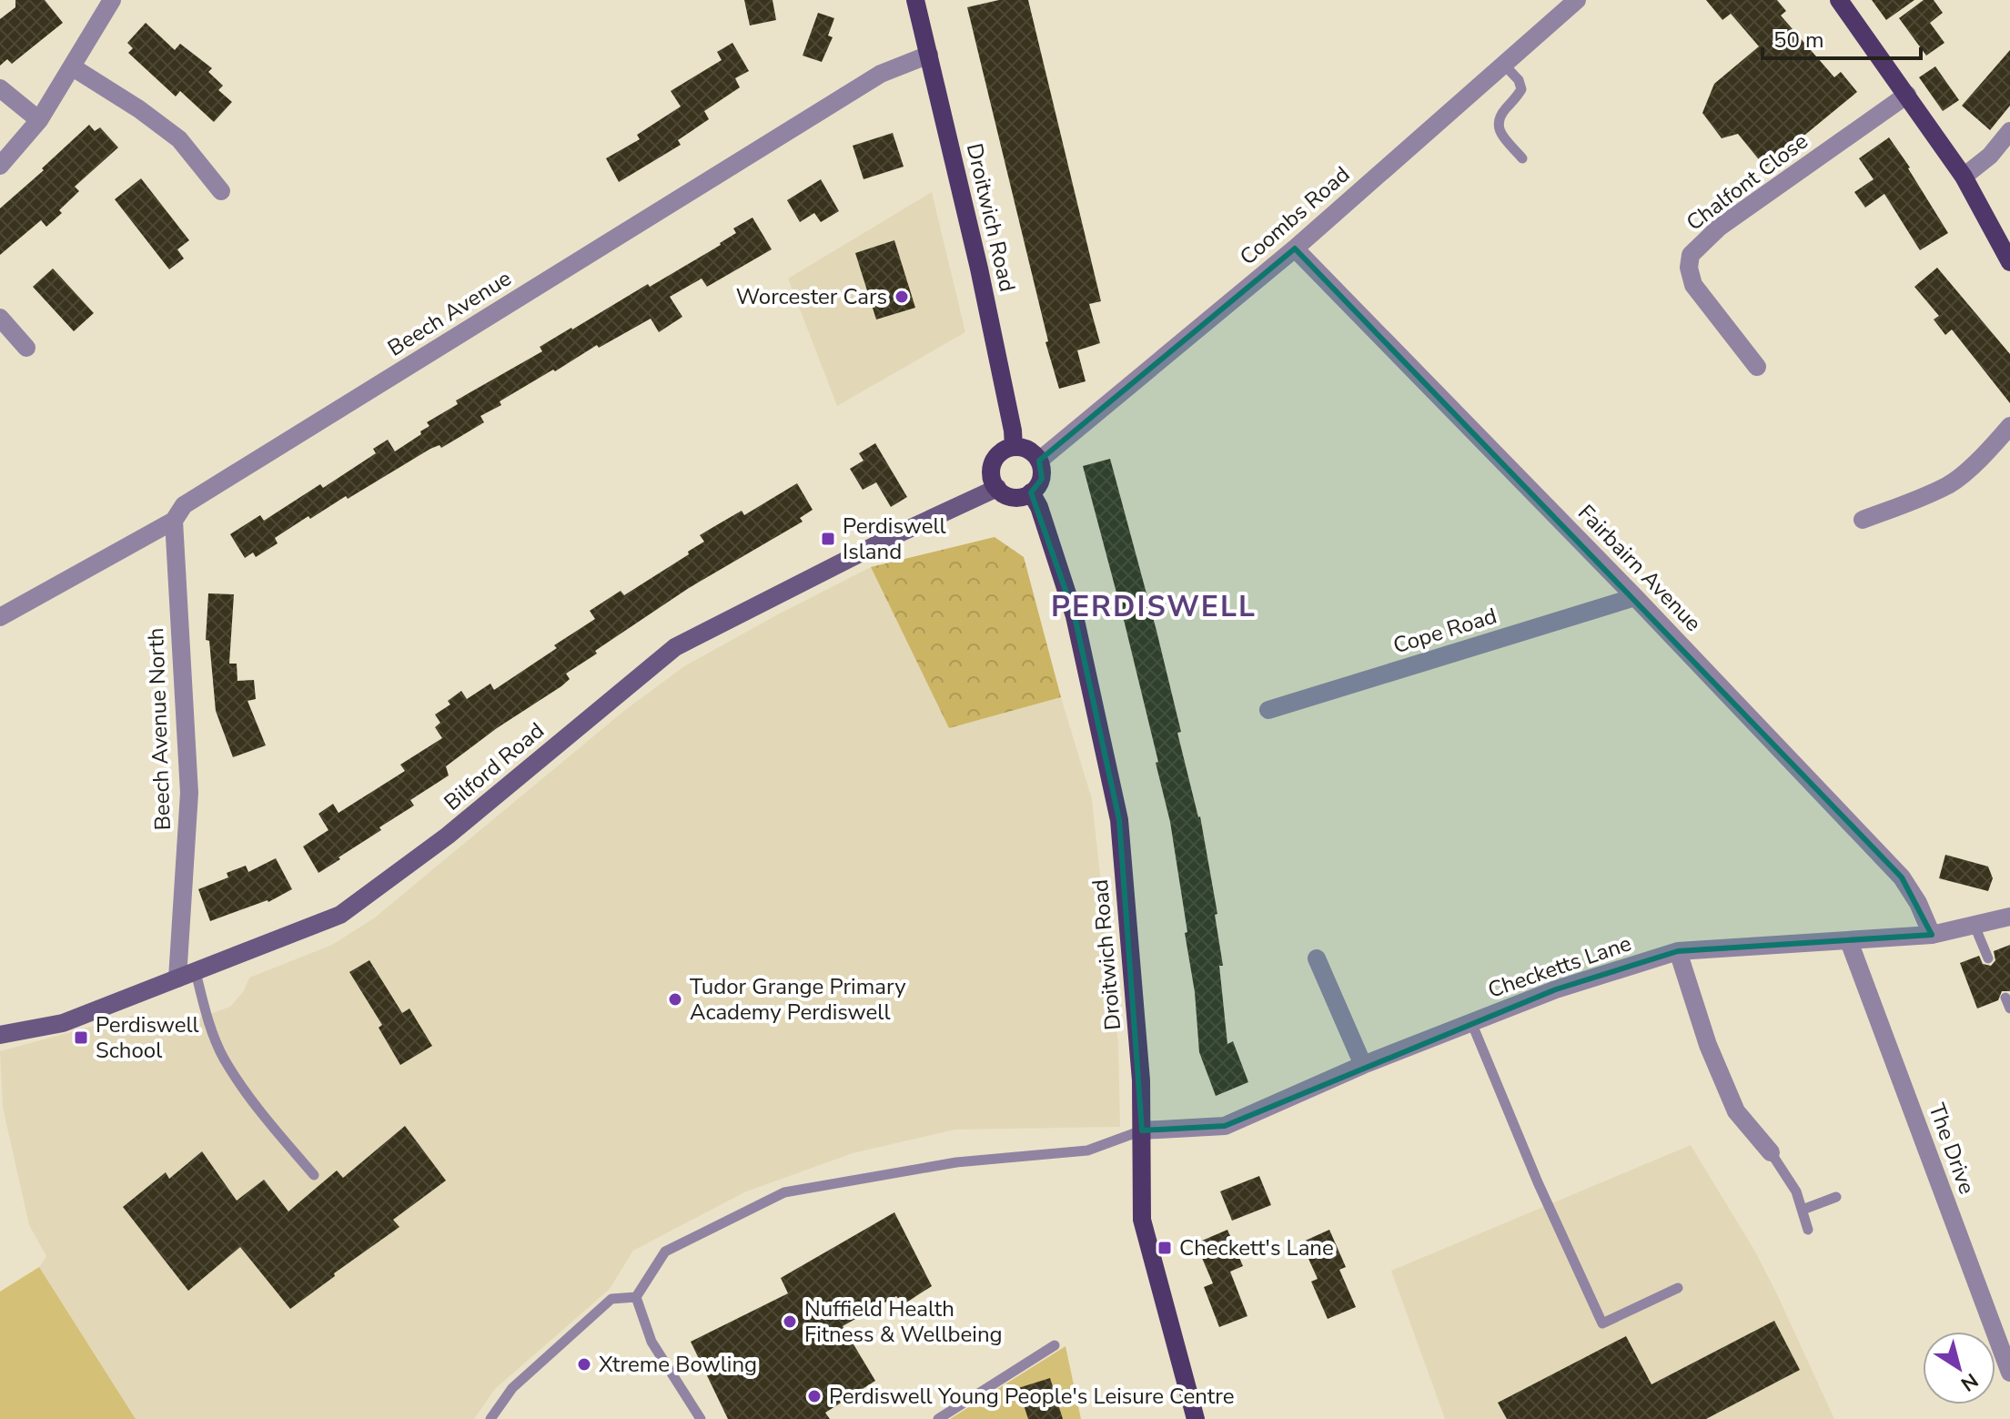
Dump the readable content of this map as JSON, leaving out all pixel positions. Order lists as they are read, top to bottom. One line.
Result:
{"streets":{"main road":["Droitwich Road","Bilford Road"],"street":["Chalfont Close","Coombs Road","Beech Avenue","Fairbairn Avenue","Cope Road","Beech Avenue North","Checketts Lane","The Drive"]},"crossings":[["Coombs Road","Droitwich Road"],["Coombs Road","Fairbairn Avenue"],["Coombs Road","Bilford Road"],["Droitwich Road","Beech Avenue"],["Droitwich Road","Bilford Road"],["Droitwich Road","Checketts Lane"],["Beech Avenue","Beech Avenue North"],["Fairbairn Avenue","Cope Road"],["Fairbairn Avenue","Checketts Lane"],["Beech Avenue North","Bilford Road"],["Checketts Lane","The Drive"]],"districts":["PERDISWELL"],"places":{"other":["Worcester Cars","Tudor Grange Primary Academy Perdiswell","Nuffield Health Fitness & Wellbeing","Xtreme Bowling","Perdiswell Young People's Leisure Centre"],"transit":["Perdiswell Island","Perdiswell School","Checkett's Lane"]},"scale_bar":"50 m","north":"bottom right"}
